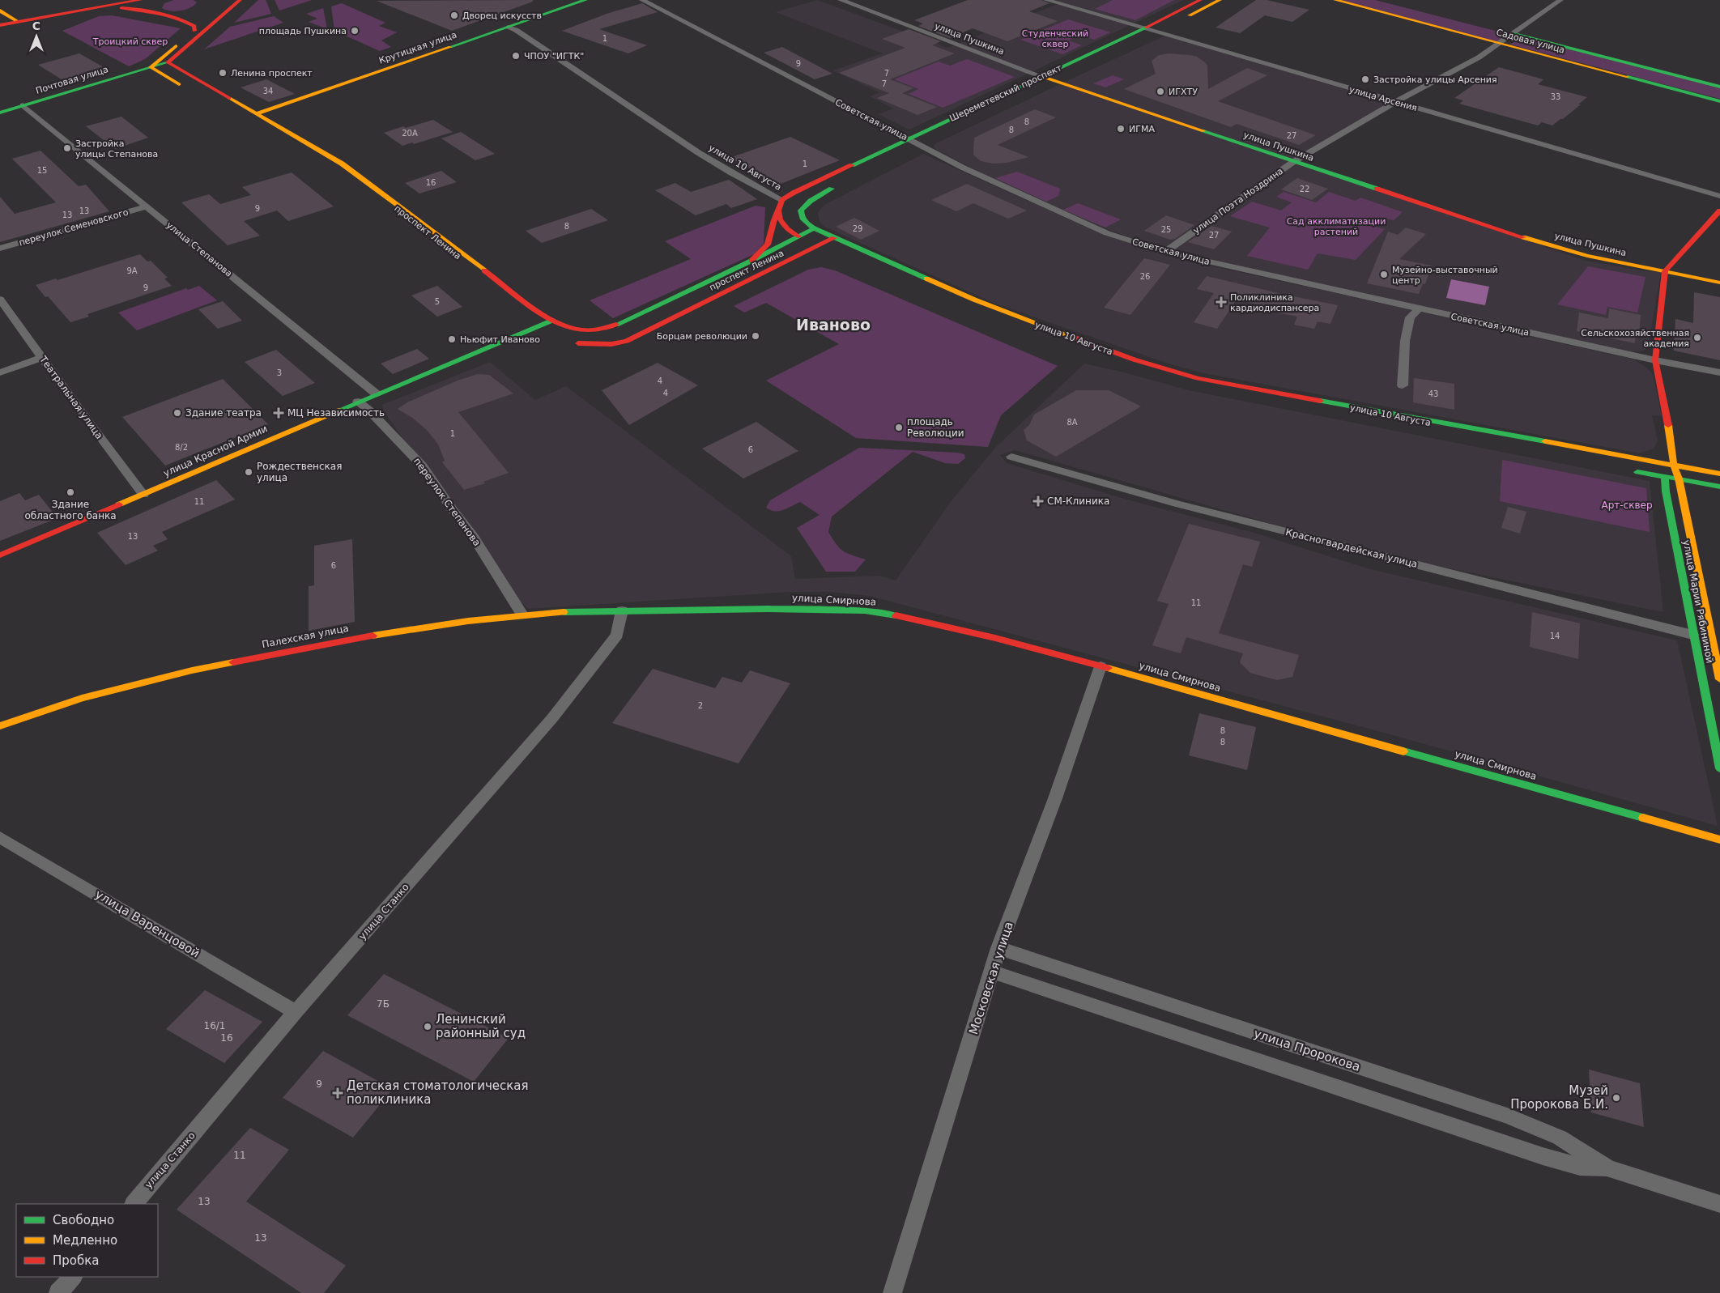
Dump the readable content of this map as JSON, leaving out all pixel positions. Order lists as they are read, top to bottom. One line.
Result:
{"streets":{"main road":["улица Пушкина","Садовая улица","Крутицкая улица","Почтовая улица","Шереметевский проспект","улица 10 Августа","проспект Ленина","улица Красной Армии","улица Смирнова","улица Марии Рябининой","Палехская улица"],"street":["улица Арсения","Советская улица","улица Поэта Ноздрина","переулок Семеновского","улица Степанова","Театральная улица","переулок Степанова","Красногвардейская улица","улица Станко","улица Варенцовой","Московская улица","улица Пророкова"]},"crossings":[["улица Пушкина","Шереметевский проспект"],["улица Пушкина","улица Поэта Ноздрина"],["улица Пушкина","улица Марии Рябининой"],["Садовая улица","улица Поэта Ноздрина"],["Крутицкая улица","улица 10 Августа"],["Крутицкая улица","проспект Ленина"],["Почтовая улица","проспект Ленина"],["Почтовая улица","улица Степанова"],["Шереметевский проспект","улица Арсения"],["Шереметевский проспект","Советская улица"],["Шереметевский проспект","улица 10 Августа"],["улица Арсения","улица Поэта Ноздрина"],["Советская улица","улица Поэта Ноздрина"],["Советская улица","улица Марии Рябининой"],["улица 10 Августа","проспект Ленина"],["улица 10 Августа","улица Марии Рябининой"],["переулок Семеновского","улица Степанова"],["проспект Ленина","улица Красной Армии"],["улица Степанова","улица Красной Армии"],["Театральная улица","улица Красной Армии"],["улица Красной Армии","переулок Степанова"],["переулок Степанова","Палехская улица"],["Красногвардейская улица","улица Марии Рябининой"],["улица Смирнова","Палехская улица"],["улица Смирнова","улица Станко"],["улица Смирнова","Московская улица"],["Палехская улица","улица Станко"],["улица Станко","улица Варенцовой"],["Московская улица","улица Пророкова"]],"districts":["Иваново"],"parks":["Студенческий сквер","Троицкий сквер","Сад акклиматизации растений","Арт-сквер"],"places":{"other":["Дворец искусств","площадь Пушкина","ЧПОУ \"ИГТК\"","Ленина проспект","Застройка улицы Арсения","ИГХТУ","ИГМА","Застройка улицы Степанова","Музейно-выставочный центр","Борцам революции","Сельскохозяйственная академия","Ньюфит Иваново","Здание театра","площадь Революции","Рождественская улица","Здание областного банка","Ленинский районный суд","Музей Пророкова Б.И."],"health":["Поликлиника кардиодиспансера","МЦ Независимость","СМ-Клиника","Детская стоматологическая поликлиника"]},"house_numbers":["1","9","7","7","34","33","8","8","20А","27","1","15","16","22","9","13","13","8","29","25","27","9А","26","9","5","3","4","4","43","8А","1","8/2","6","11","13","6","11","14","2","8","8","7Б","16/1","16","9","11","13","13"],"legend":["Свободно","Медленно","Пробка"],"north":"top"}
